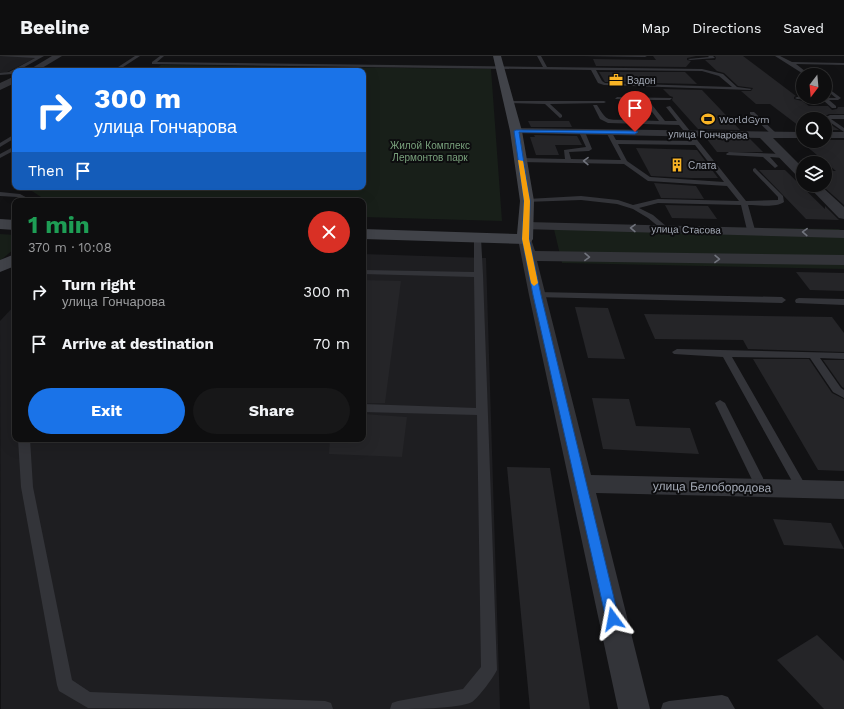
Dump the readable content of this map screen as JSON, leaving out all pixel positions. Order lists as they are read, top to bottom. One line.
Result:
{"streets":{"street":["улица Гончарова","улица Стасова","улица Белобородова"]},"parks":["Жилой Комплекс Лермонтов парк"],"places":{"office":["Вэдон"],"sports":["WorldGym"],"building":["Слата"]},"north":"bottom","page":{"header":"Beeline","nav":["Map","Directions","Saved"],"turn":["300 m","улица Гончарова"],"then":"Then","heading":["1 min","370 m · 10:08"],"list":[{"name":"Turn right","note":"улица Гончарова","value":"300 m"},{"name":"Arrive at destination","value":"70 m"}],"buttons":["Exit","Share"]}}
